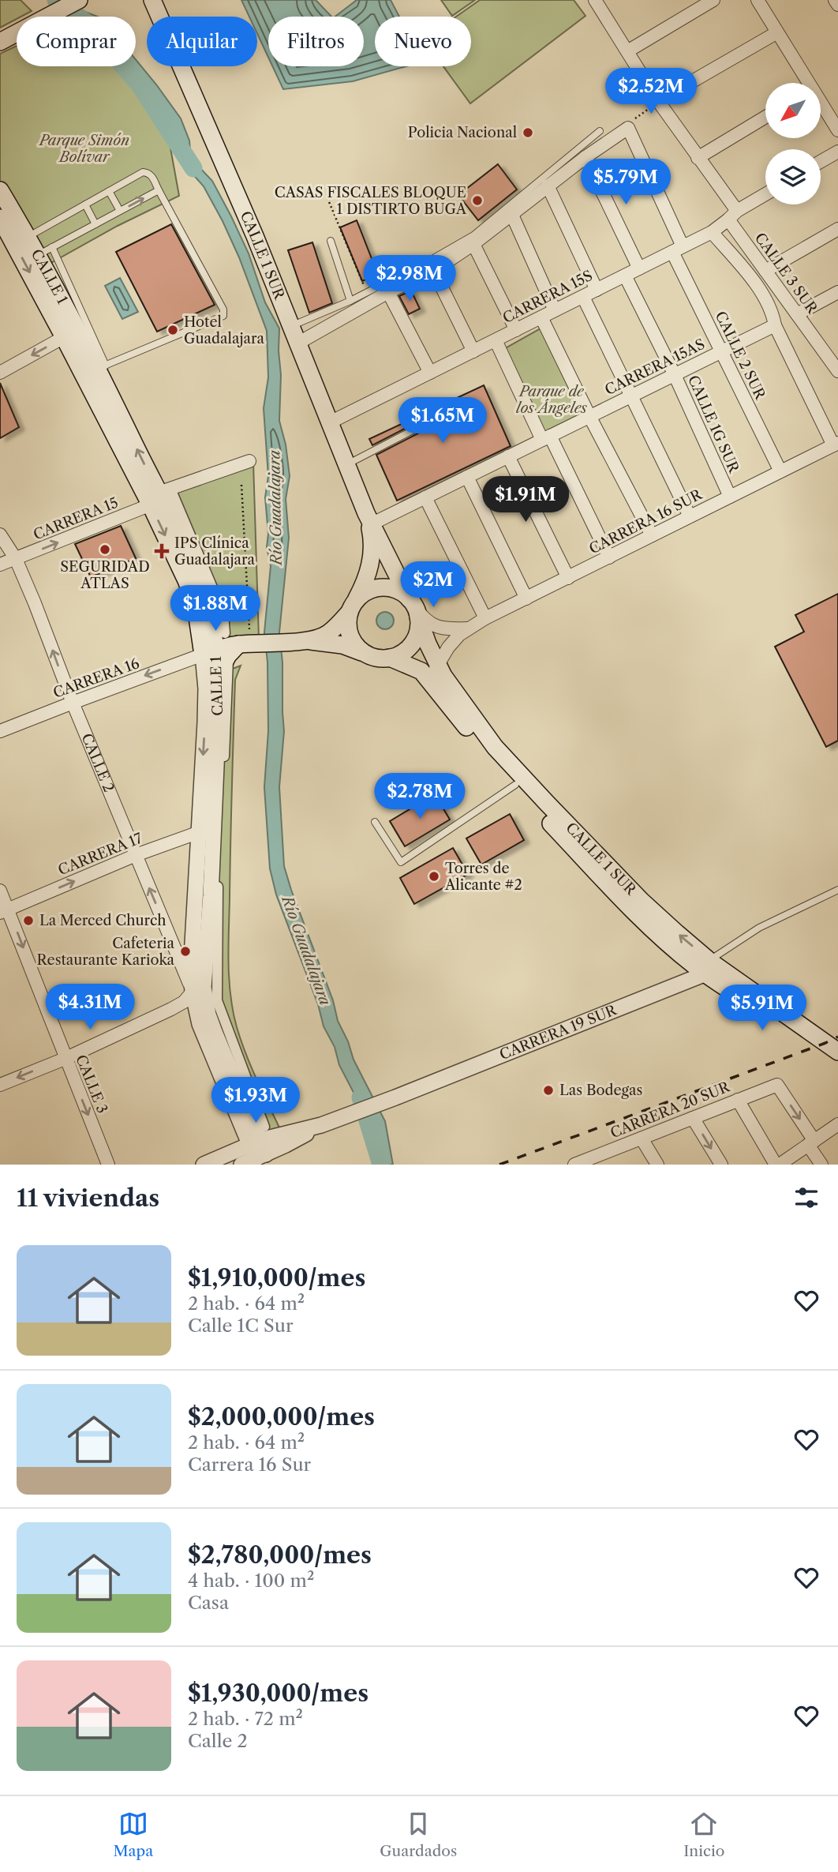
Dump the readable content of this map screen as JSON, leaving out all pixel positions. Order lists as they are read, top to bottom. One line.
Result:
{"streets":{"main road":["CALLE 1 SUR","CALLE 1"],"street":["CALLE 3 SUR","CARRERA 15S","CALLE 2 SUR","CARRERA 15AS","CALLE 1G SUR","CARRERA 15","CARRERA 16 SUR","CARRERA 16","CALLE 2","CARRERA 17","CARRERA 19 SUR","CALLE 3","CARRERA 20 SUR"]},"crossings":[["CALLE 1 SUR","CARRERA 15S"],["CALLE 1 SUR","CARRERA 15AS"],["CALLE 1 SUR","CARRERA 16 SUR"],["CALLE 1 SUR","CARRERA 19 SUR"],["CALLE 3 SUR","CARRERA 15S"],["CALLE 1","CARRERA 15"],["CALLE 1","CARRERA 16"],["CALLE 1","CALLE 2"],["CALLE 1","CARRERA 17"],["CARRERA 15S","CALLE 2 SUR"],["CARRERA 15S","CALLE 1G SUR"],["CALLE 2 SUR","CARRERA 15AS"],["CALLE 2 SUR","CARRERA 16 SUR"],["CARRERA 15AS","CALLE 1G SUR"],["CALLE 1G SUR","CARRERA 16 SUR"],["CARRERA 15","CALLE 2"],["CARRERA 16","CALLE 2"],["CALLE 2","CARRERA 17"],["CALLE 2","CARRERA 19 SUR"],["CARRERA 17","CALLE 3"]],"one_way":["CARRERA 15","CARRERA 16","CARRERA 17","CALLE 3"],"water":["Río Guadalajara"],"parks":["Parque Simón Bolívar","Parque de los Ángeles"],"places":{"other":["Policia Nacional","CASAS FISCALES BLOQUE 1 DISTIRTO BUGA","Hotel Guadalajara","SEGURIDAD ATLAS","Torres de Alicante #2","La Merced Church","Cafeteria Restaurante Karioka","Las Bodegas"],"health":["IPS Clínica Guadalajara"]},"north":"bottom left","page":{"chip":["Comprar","Alquilar","Filtros","Nuevo"],"price":["$2.52M","$5.79M","$2.98M","$1.65M","$1.91M","$2M","$1.88M","$2.78M","$4.31M","$5.91M","$1.93M"],"heading":"11 viviendas","list":[{"name":"$1,910,000/mes","note":"2 hab. · 64 m² · Calle 1C Sur"},{"name":"$2,000,000/mes","note":"2 hab. · 64 m² · Carrera 16 Sur"},{"name":"$2,780,000/mes","note":"4 hab. · 100 m² · Casa"},{"name":"$1,930,000/mes","note":"2 hab. · 72 m² · Calle 2"}],"tabs":["Mapa","Guardados","Inicio"]}}
